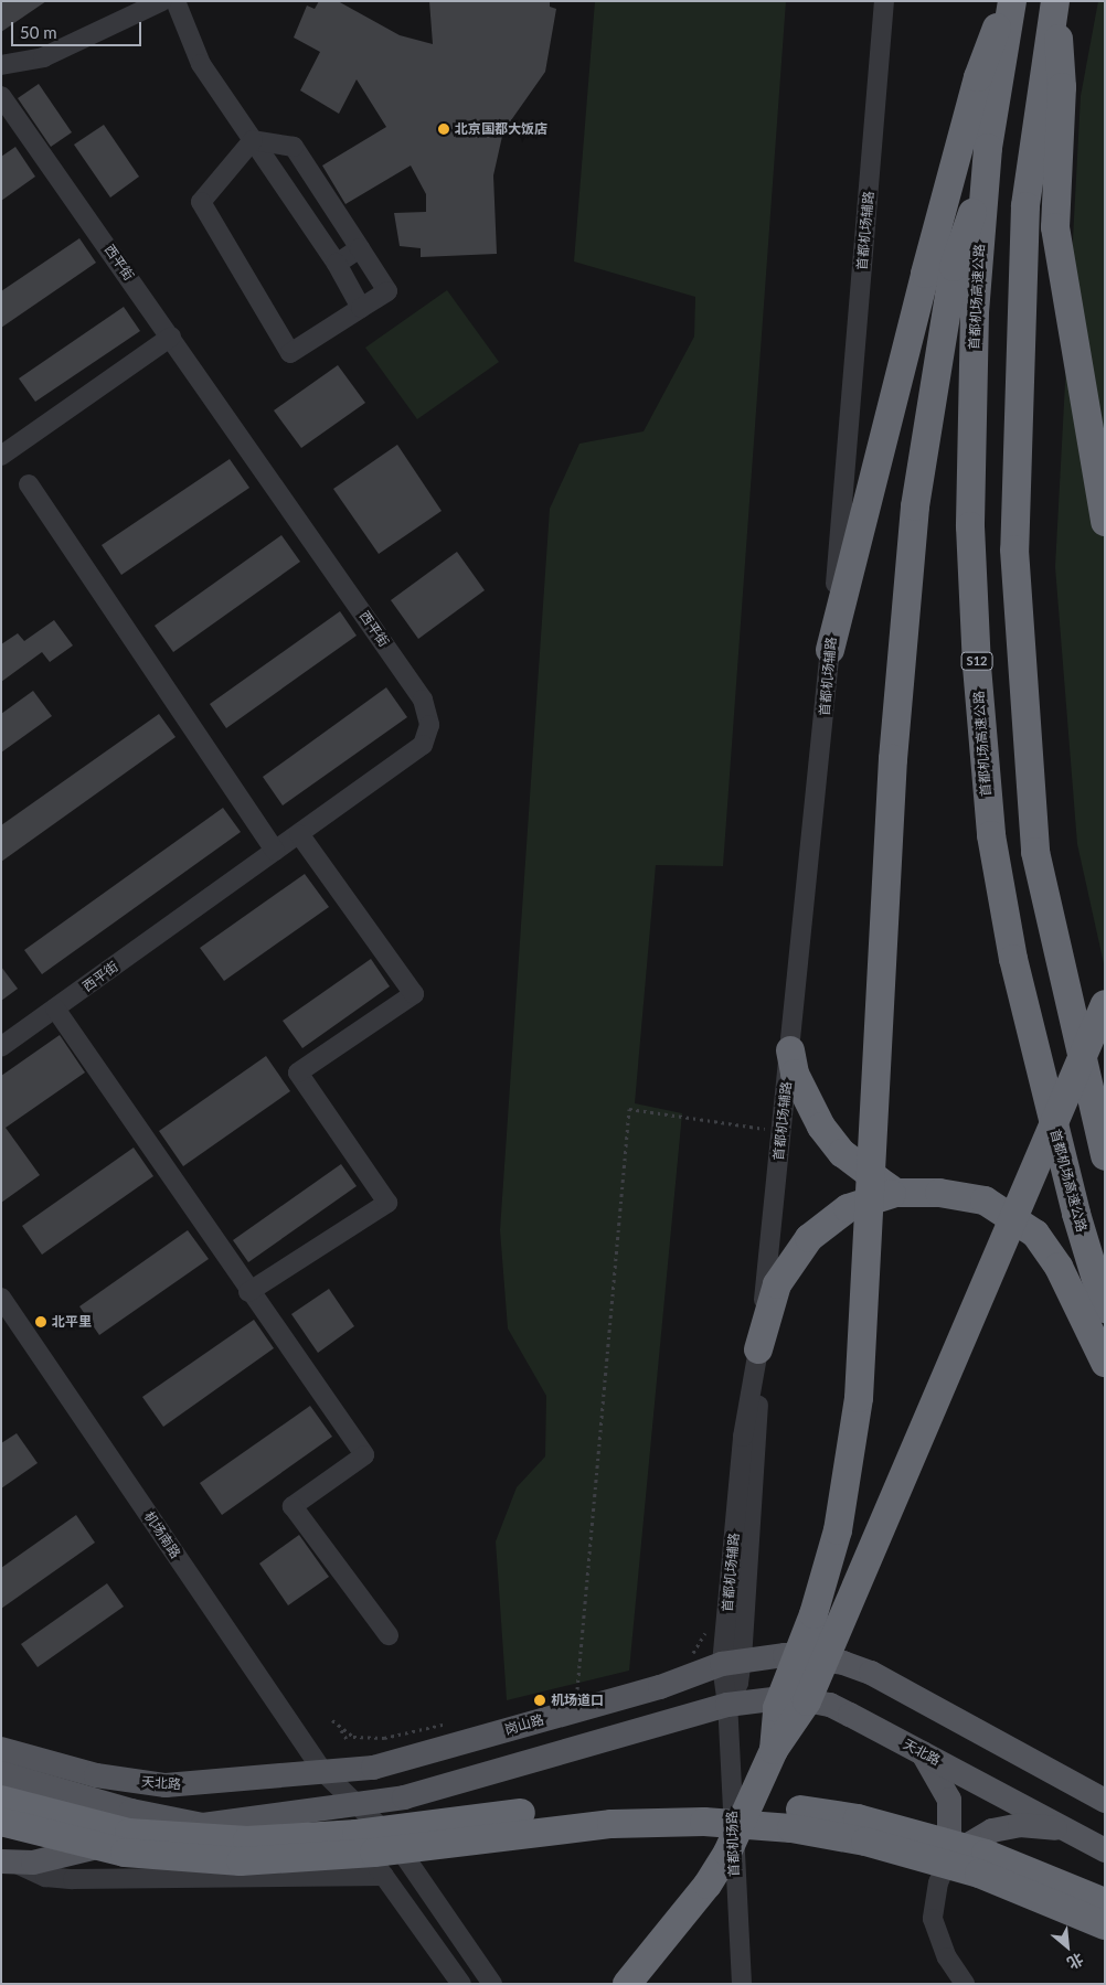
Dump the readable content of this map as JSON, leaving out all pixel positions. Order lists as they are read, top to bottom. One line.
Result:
{"streets":{"highway":["首都机场高速公路","S12"],"main road":["岗山路","天北路"],"street":["首都机场辅路","西平街","机场南路","首都机场路"]},"crossings":[["首都机场辅路","岗山路"],["首都机场辅路","首都机场路"],["机场南路","岗山路"],["机场南路","天北路"],["岗山路","天北路"],["岗山路","首都机场路"],["天北路","首都机场路"]],"places":["北京国都大饭店","北平里","机场道口"],"scale_bar":"50 m","north":"bottom right"}
